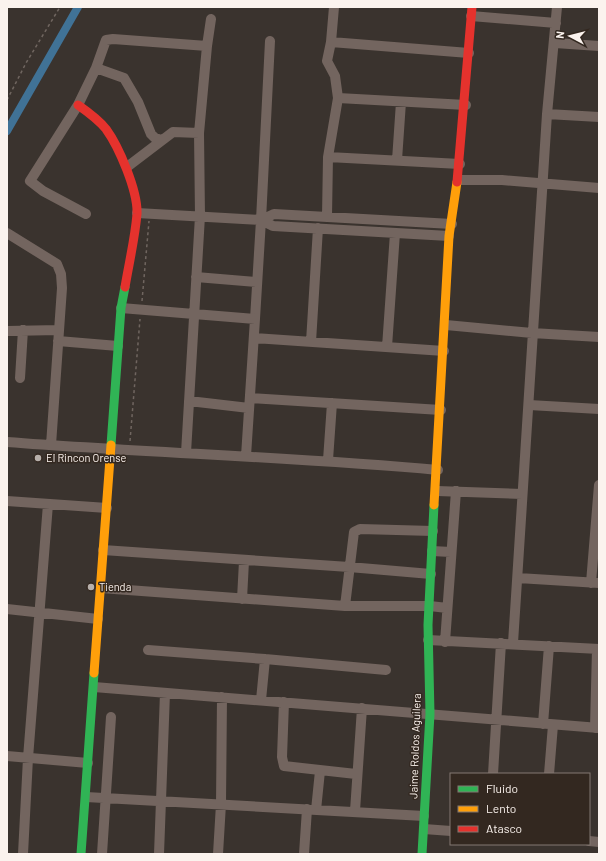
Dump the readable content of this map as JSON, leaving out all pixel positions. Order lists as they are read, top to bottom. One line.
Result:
{"streets":{"street":["Jaime Roldos Aguilera"]},"places":["El Rincon Orense","Tienda"],"legend":["Fluido","Lento","Atasco"],"north":"left"}
